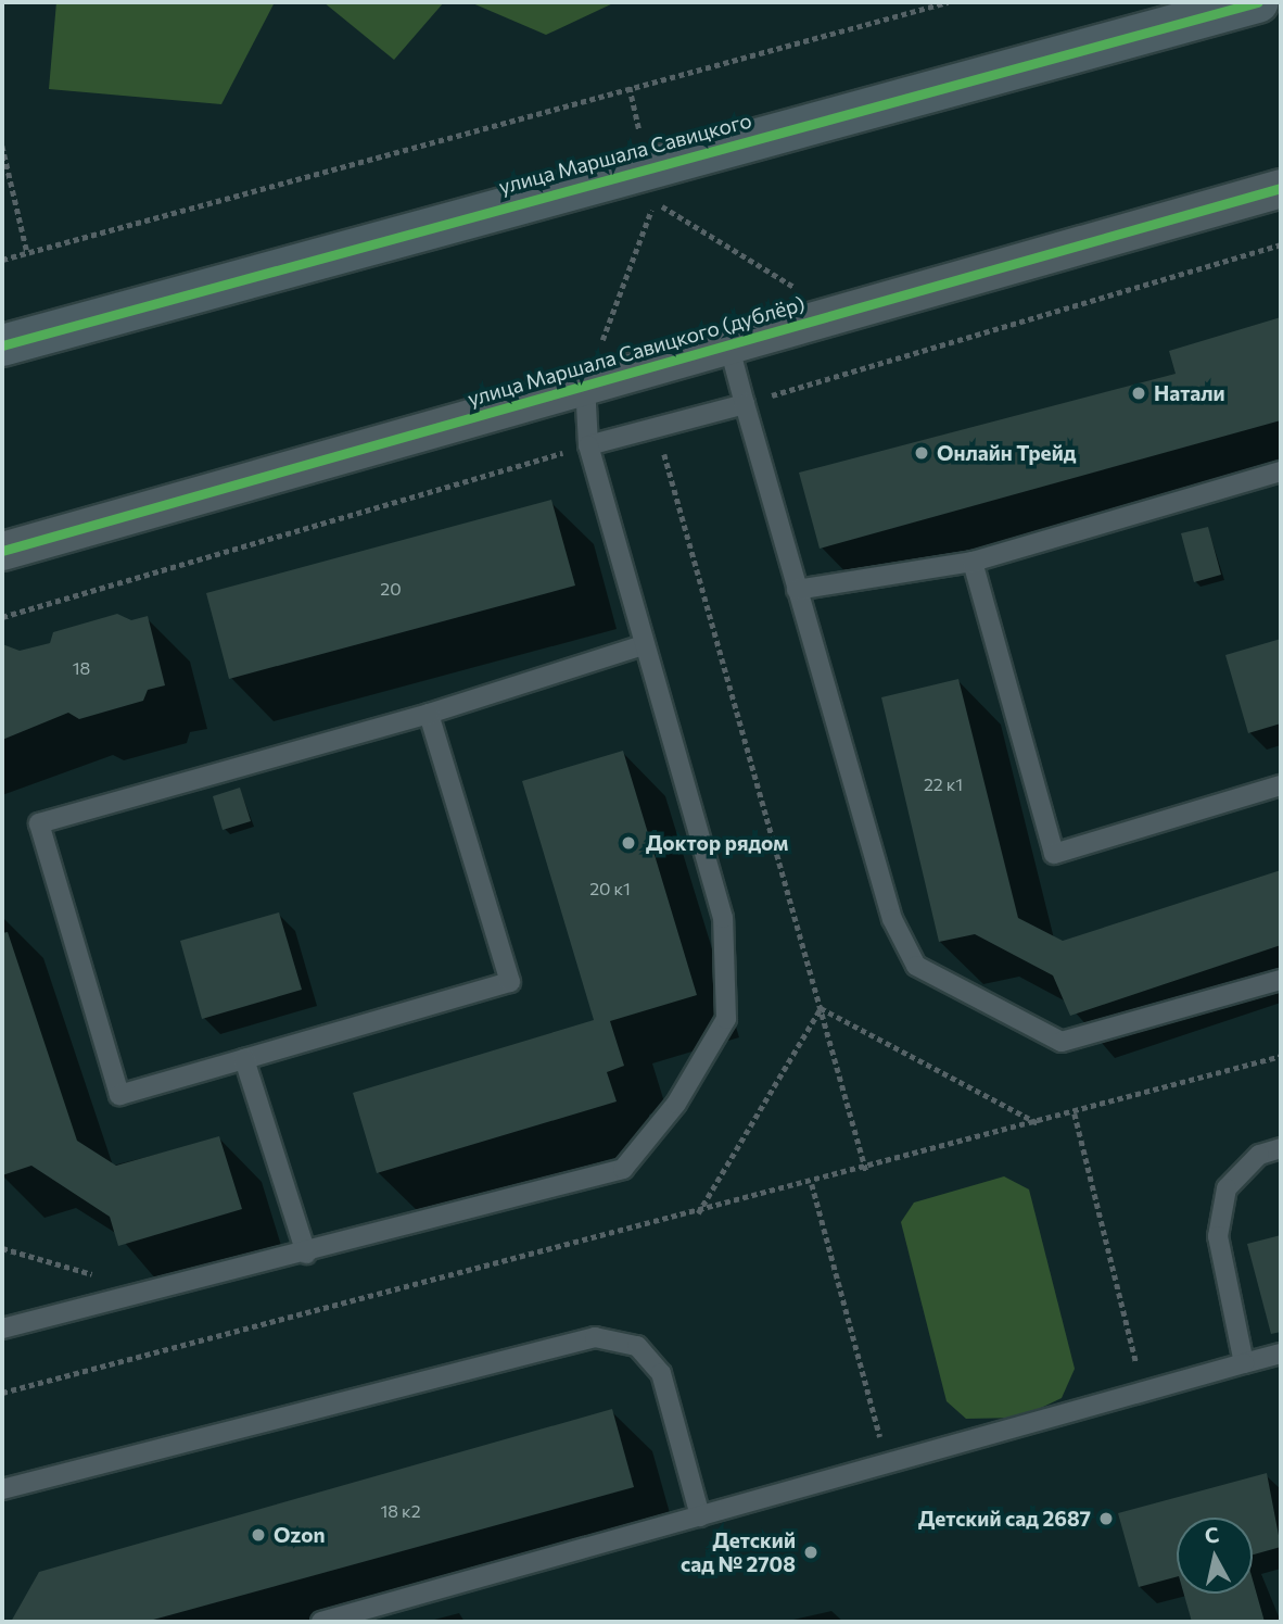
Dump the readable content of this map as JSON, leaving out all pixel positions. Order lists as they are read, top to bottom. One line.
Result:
{"streets":{"street":["улица Маршала Савицкого","улица Маршала Савицкого (дублёр)"]},"places":["Натали","Онлайн Трейд","Доктор рядом","Детский сад 2687","Ozon","Детский сад № 2708"],"house_numbers":["20","18","22 к1","20 к1","18 к2"],"north":"top"}
